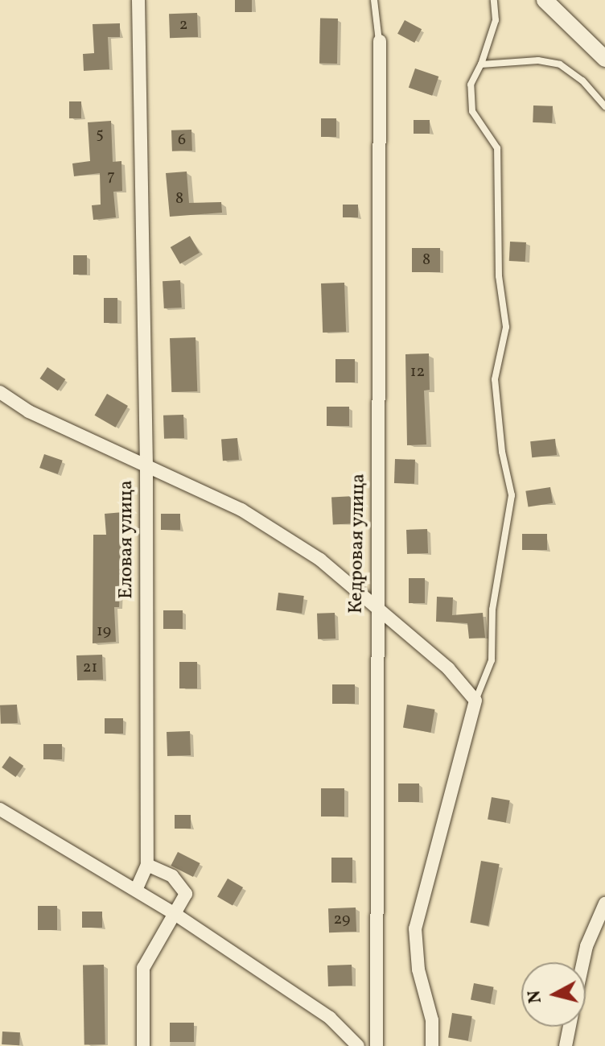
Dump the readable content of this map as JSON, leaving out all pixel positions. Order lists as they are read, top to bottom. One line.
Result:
{"streets":{"street":["Еловая улица","Кедровая улица"]},"house_numbers":["2","5","6","7","8","8","12","19","21","29"],"north":"left"}
